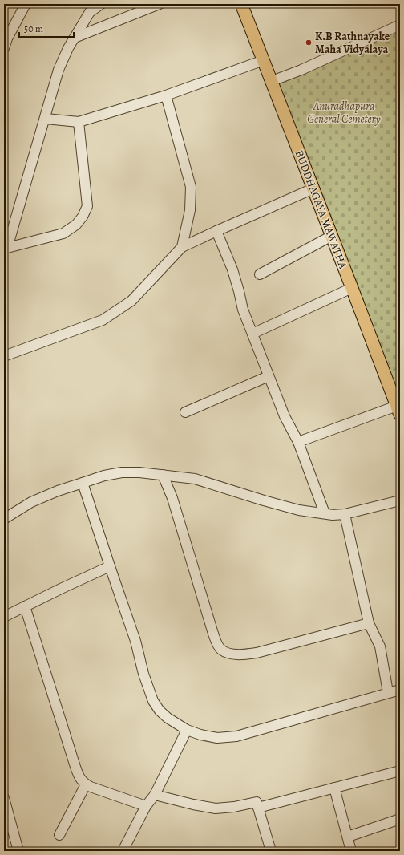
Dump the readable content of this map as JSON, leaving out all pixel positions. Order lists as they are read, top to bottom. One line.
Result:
{"streets":{"main road":["BUDDHAGAYA MAWATHA"]},"parks":["Anuradhapura General Cemetery"],"places":["K.B Rathnayake Maha Vidyalaya"],"scale_bar":"50 m"}
